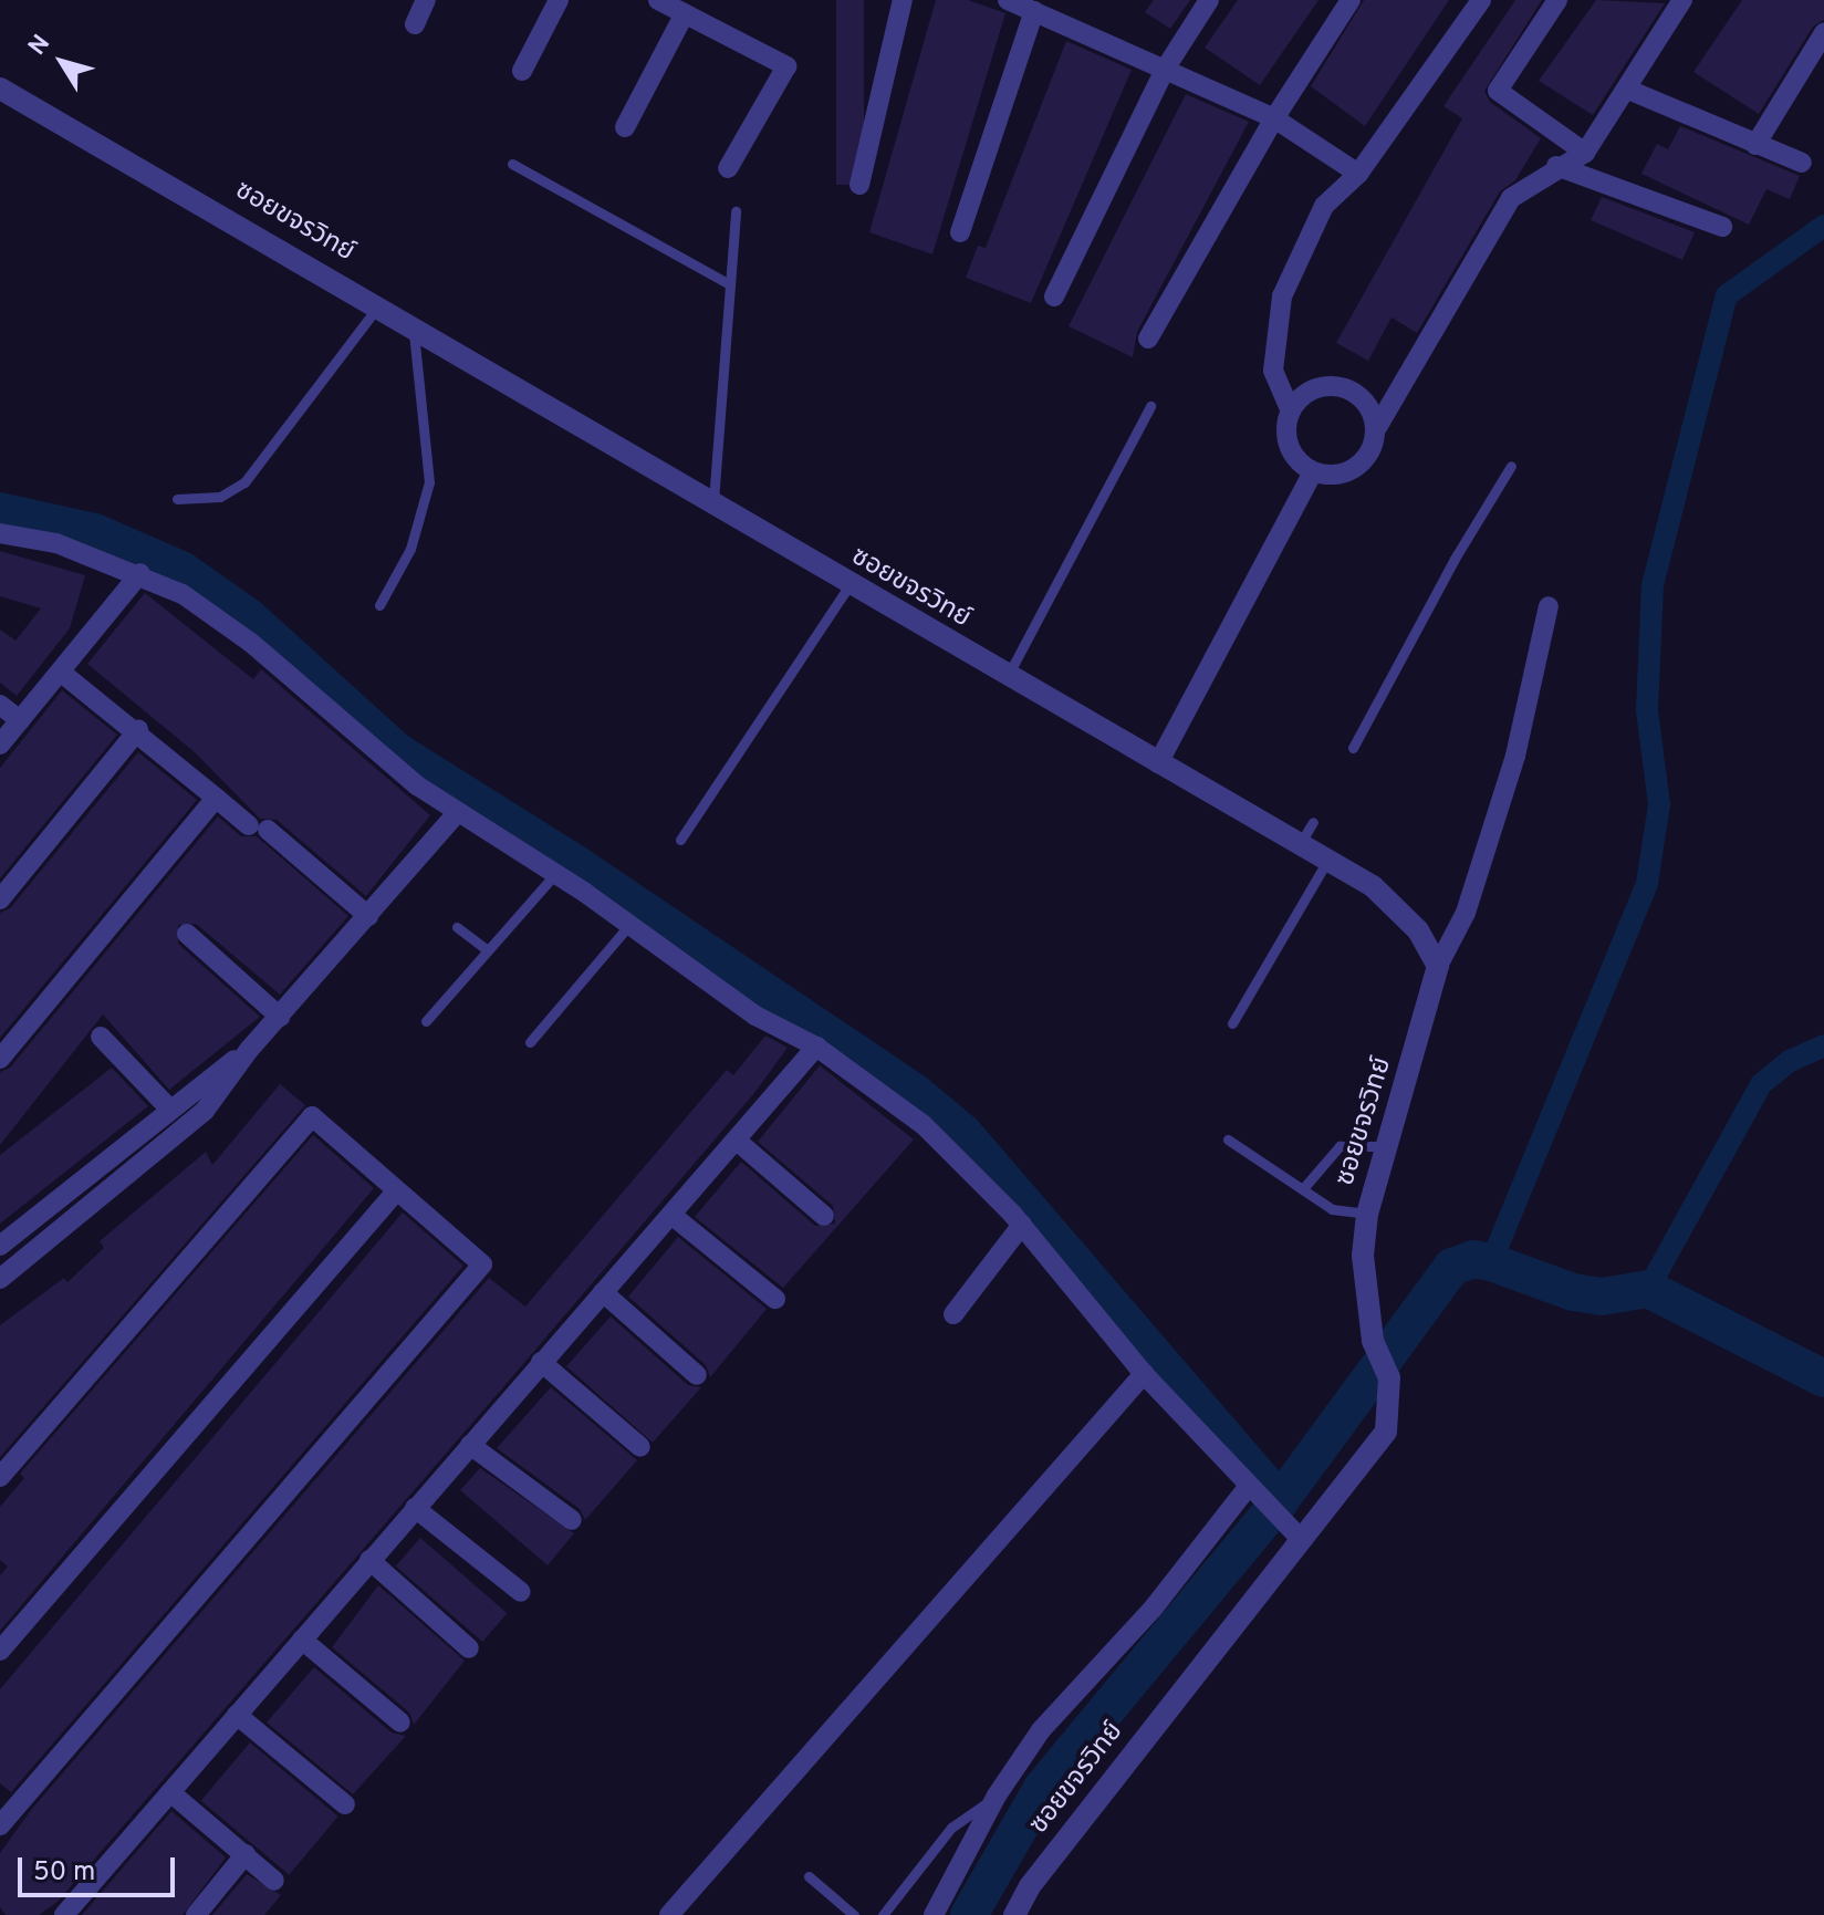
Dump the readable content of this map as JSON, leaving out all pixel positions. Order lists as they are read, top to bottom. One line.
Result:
{"streets":{"street":["ซอยขจรวิทย์"]},"scale_bar":"50 m","north":"top left"}
